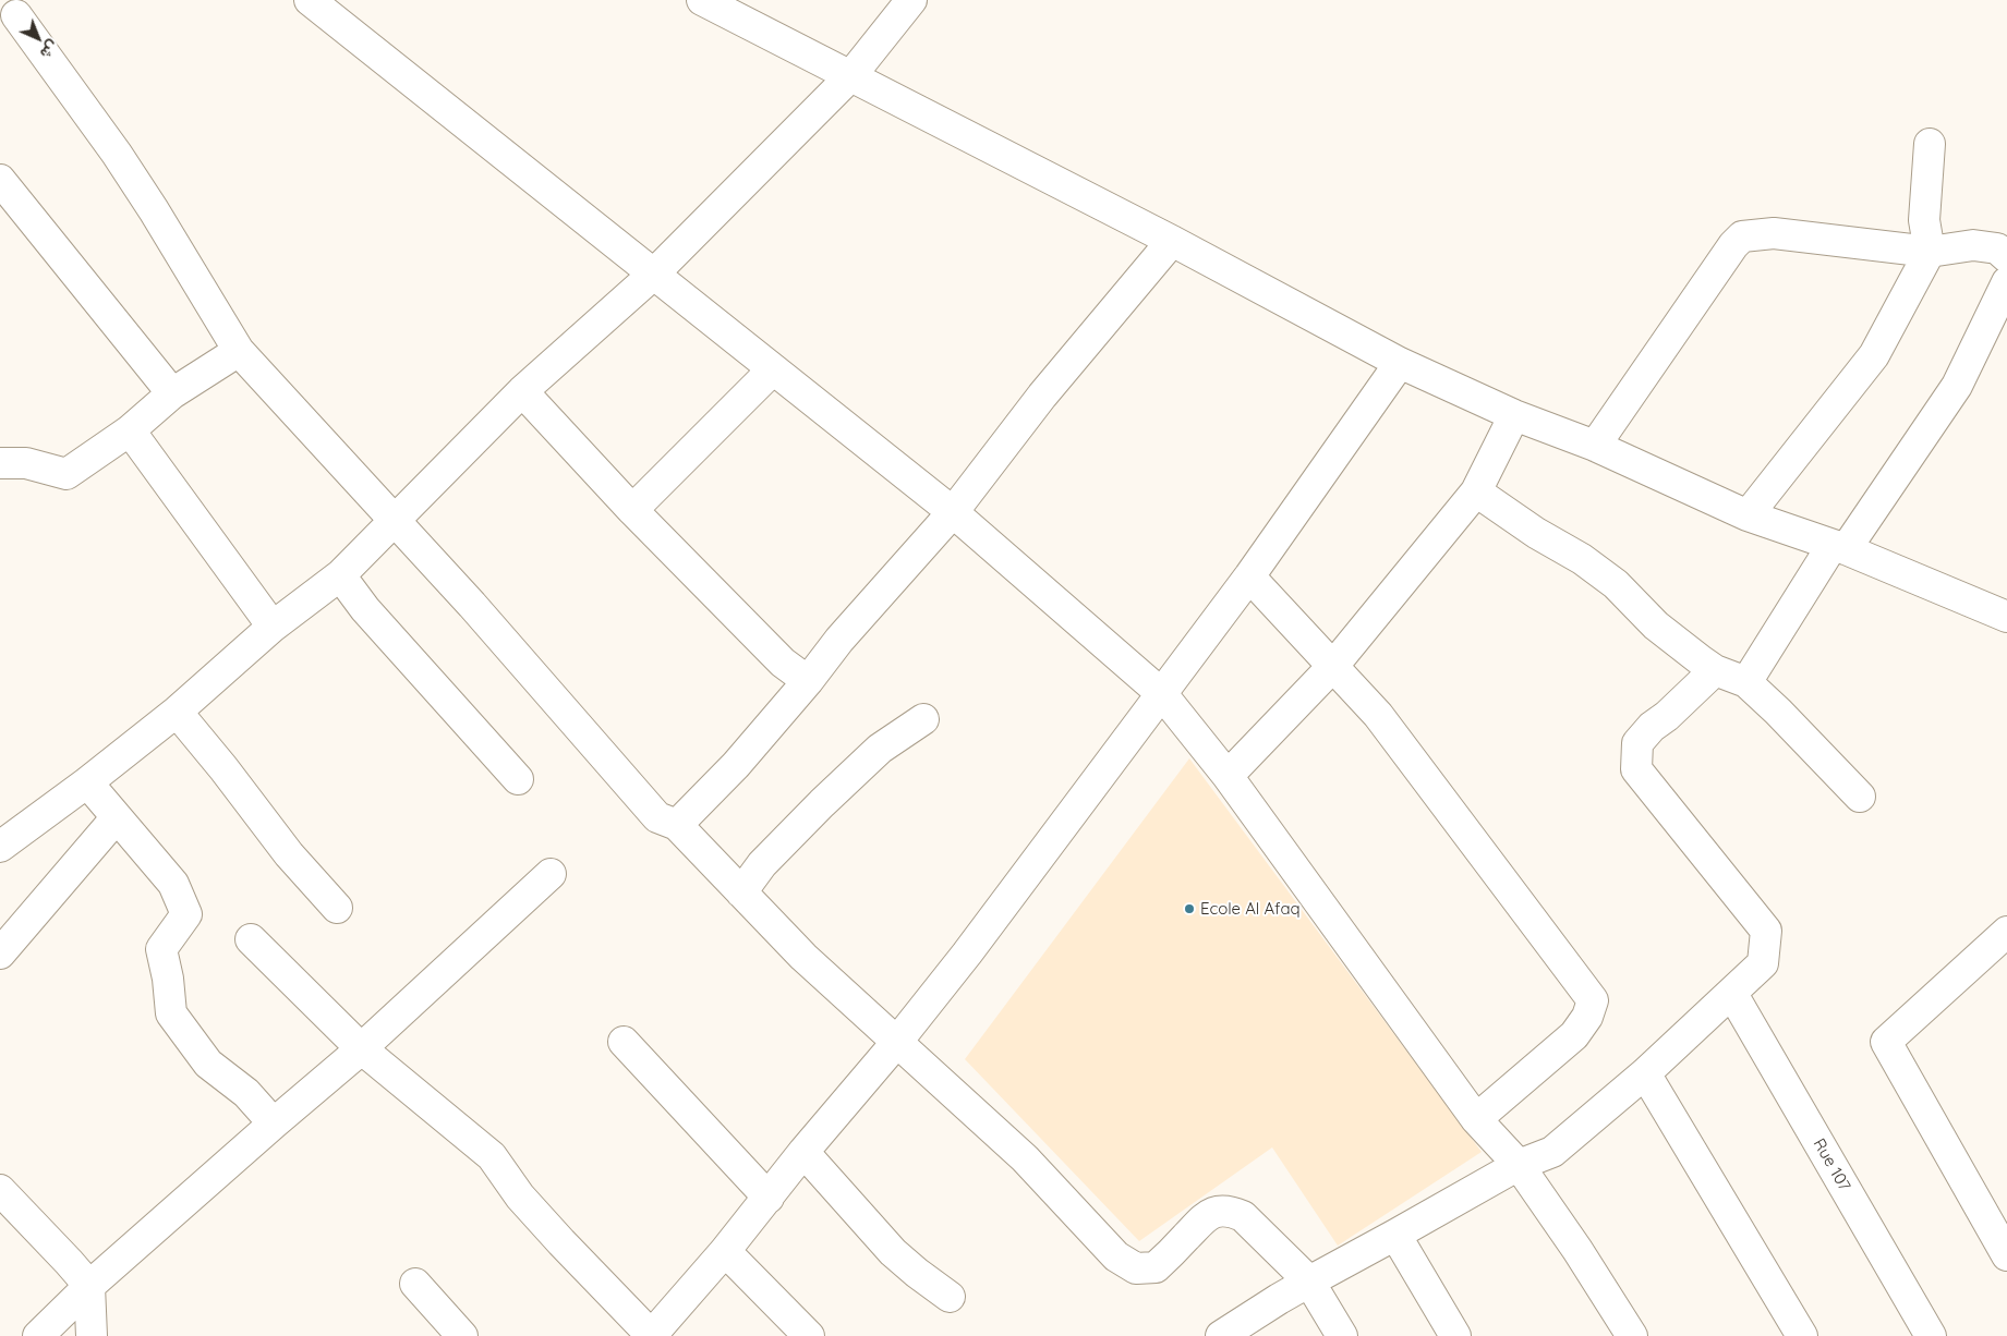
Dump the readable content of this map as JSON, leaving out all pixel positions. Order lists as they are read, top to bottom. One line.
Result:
{"streets":{"street":["Rue 107"]},"places":["Ecole Al Afaq"],"north":"bottom right"}
